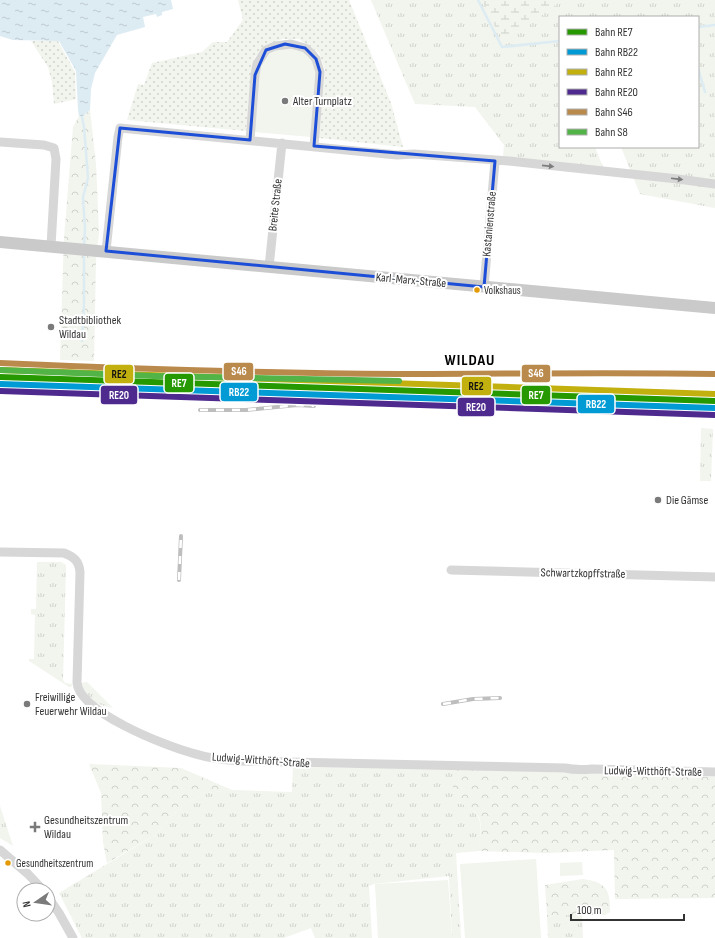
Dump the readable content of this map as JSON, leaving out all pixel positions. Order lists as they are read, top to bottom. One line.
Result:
{"streets":{"main road":["Karl-Marx-Straße"],"street":["Breite Straße","Kastanienstraße","Schwartzkopffstraße","Ludwig-Witthöft-Straße"]},"crossings":[["Breite Straße","Karl-Marx-Straße"],["Kastanienstraße","Karl-Marx-Straße"]],"districts":["WILDAU"],"places":{"other":["Alter Turnplatz","Volkshaus","Stadtbibliothek Wildau","Die Gämse","Freiwillige Feuerwehr Wildau","Gesundheitszentrum"],"health":["Gesundheitszentrum Wildau"]},"lines":["rail line S46","rail line RE2","rail line S8","rail line RE7","rail line RB22","rail line RE20"],"legend":["Bahn RE7","Bahn RB22","Bahn RE2","Bahn RE20","Bahn S46","Bahn S8"],"scale_bar":"100 m","north":"left"}
